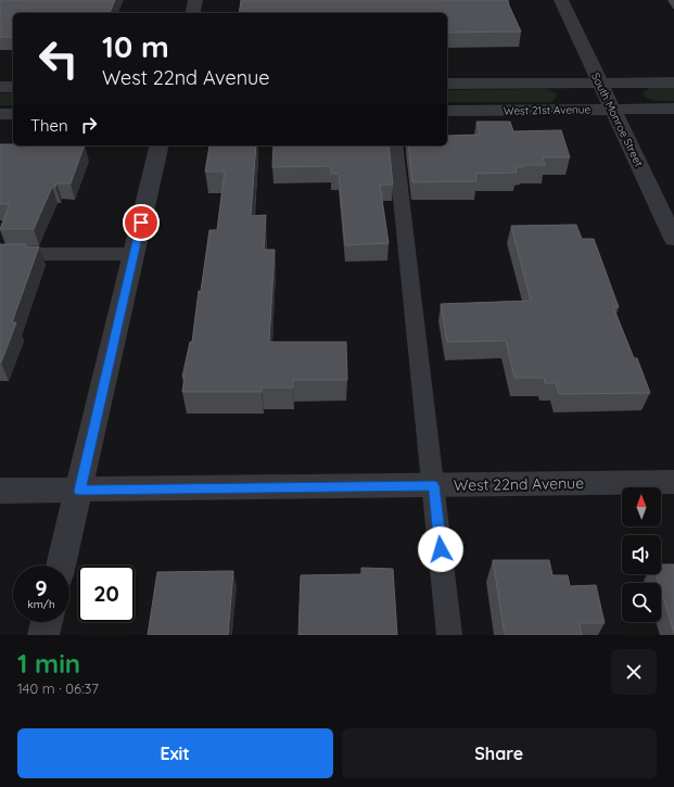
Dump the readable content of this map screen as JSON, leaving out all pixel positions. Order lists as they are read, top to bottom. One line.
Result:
{"streets":{"street":["West 21st Avenue","South Monroe Street","West 22nd Avenue"]},"crossings":[["West 21st Avenue","South Monroe Street"]],"north":"top","page":{"turn":["10 m","West 22nd Avenue"],"then":"Then","speed":"9 km/h","limit":"20","heading":["1 min","140 m · 06:37"],"buttons":["Exit","Share"]}}
